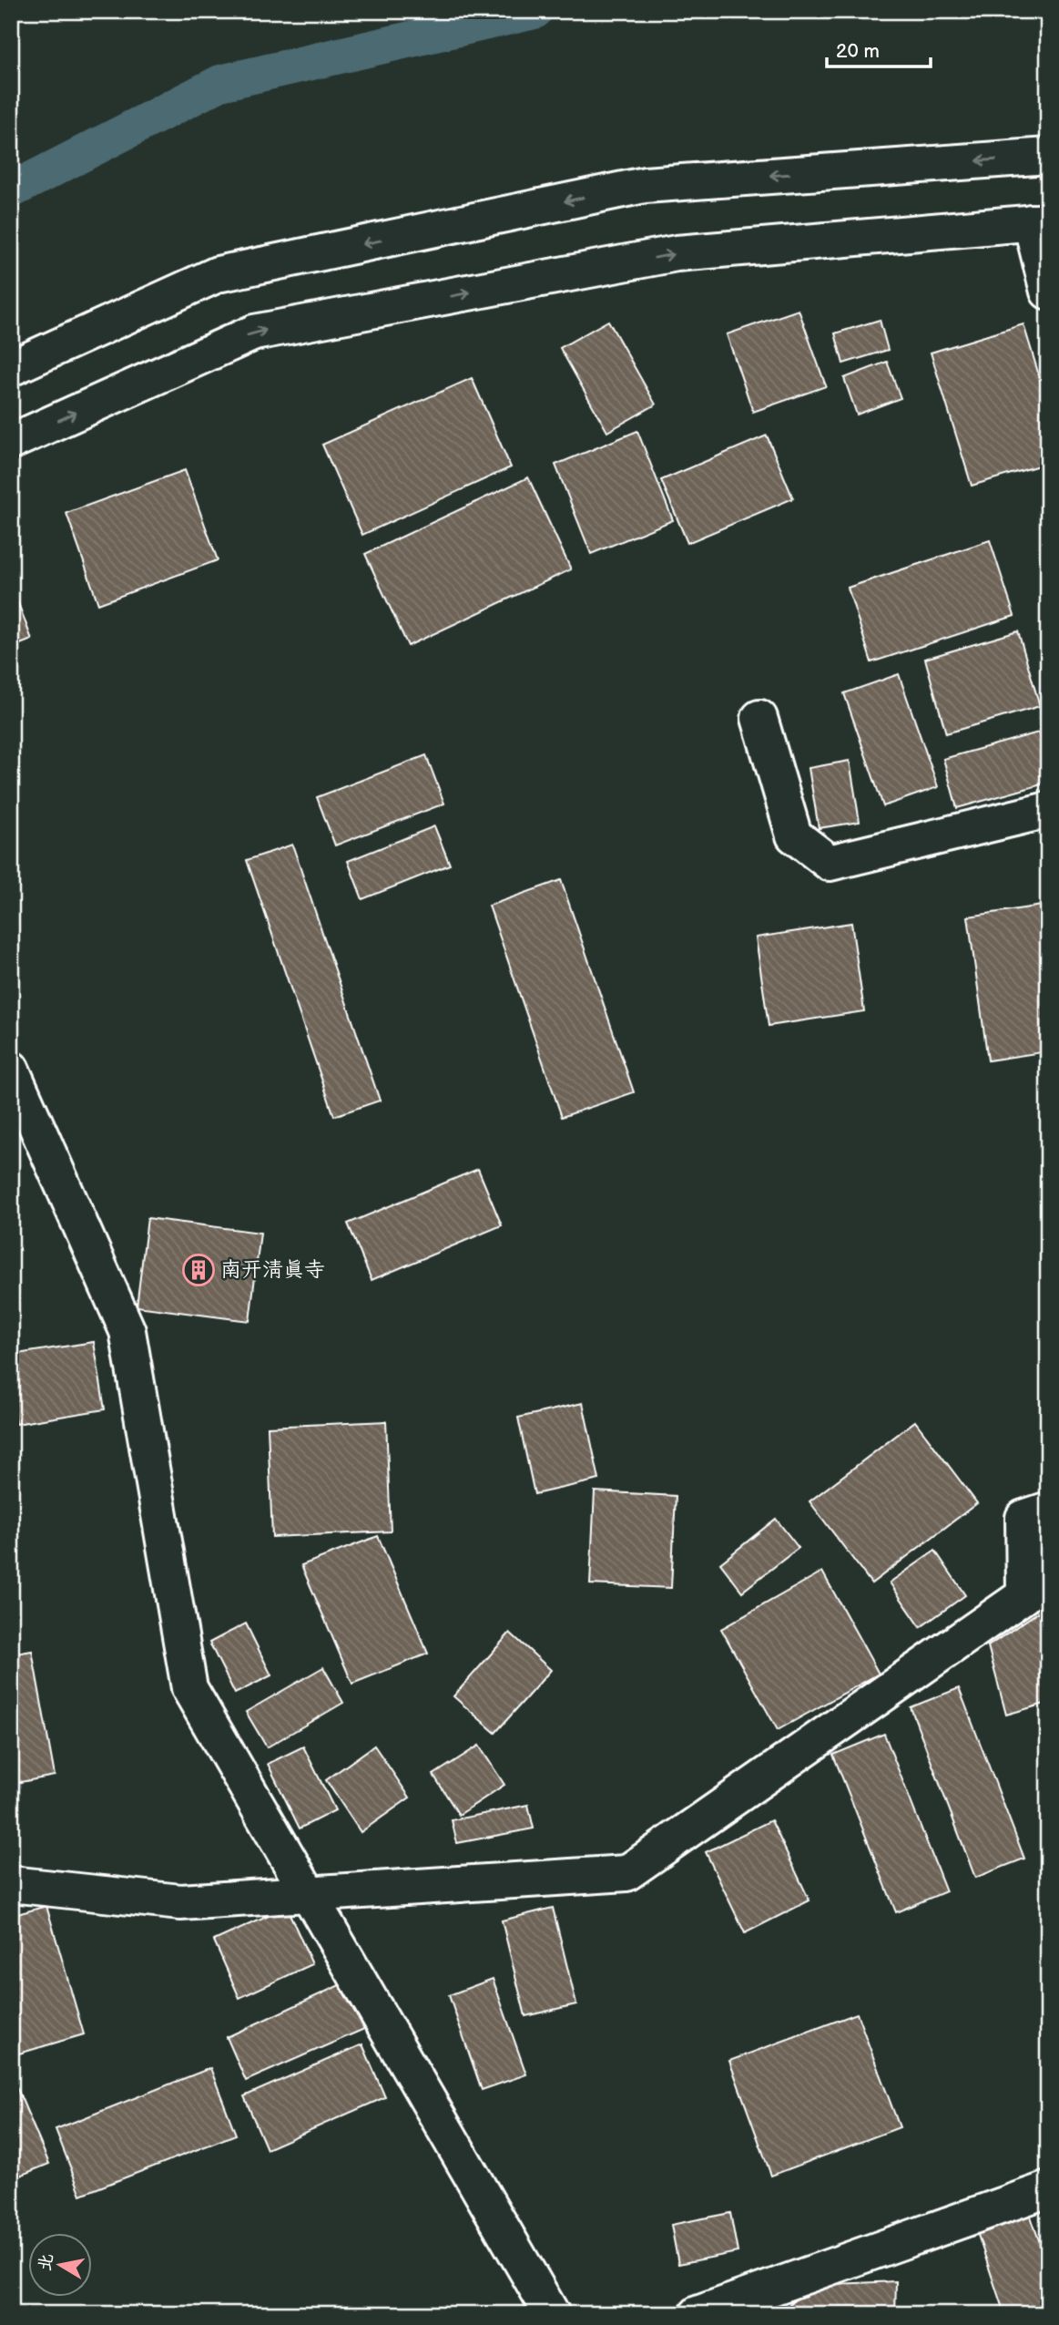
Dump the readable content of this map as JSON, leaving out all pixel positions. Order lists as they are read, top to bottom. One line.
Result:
{"places":{"building":["南开清真寺"]},"scale_bar":"20 m","north":"left"}
